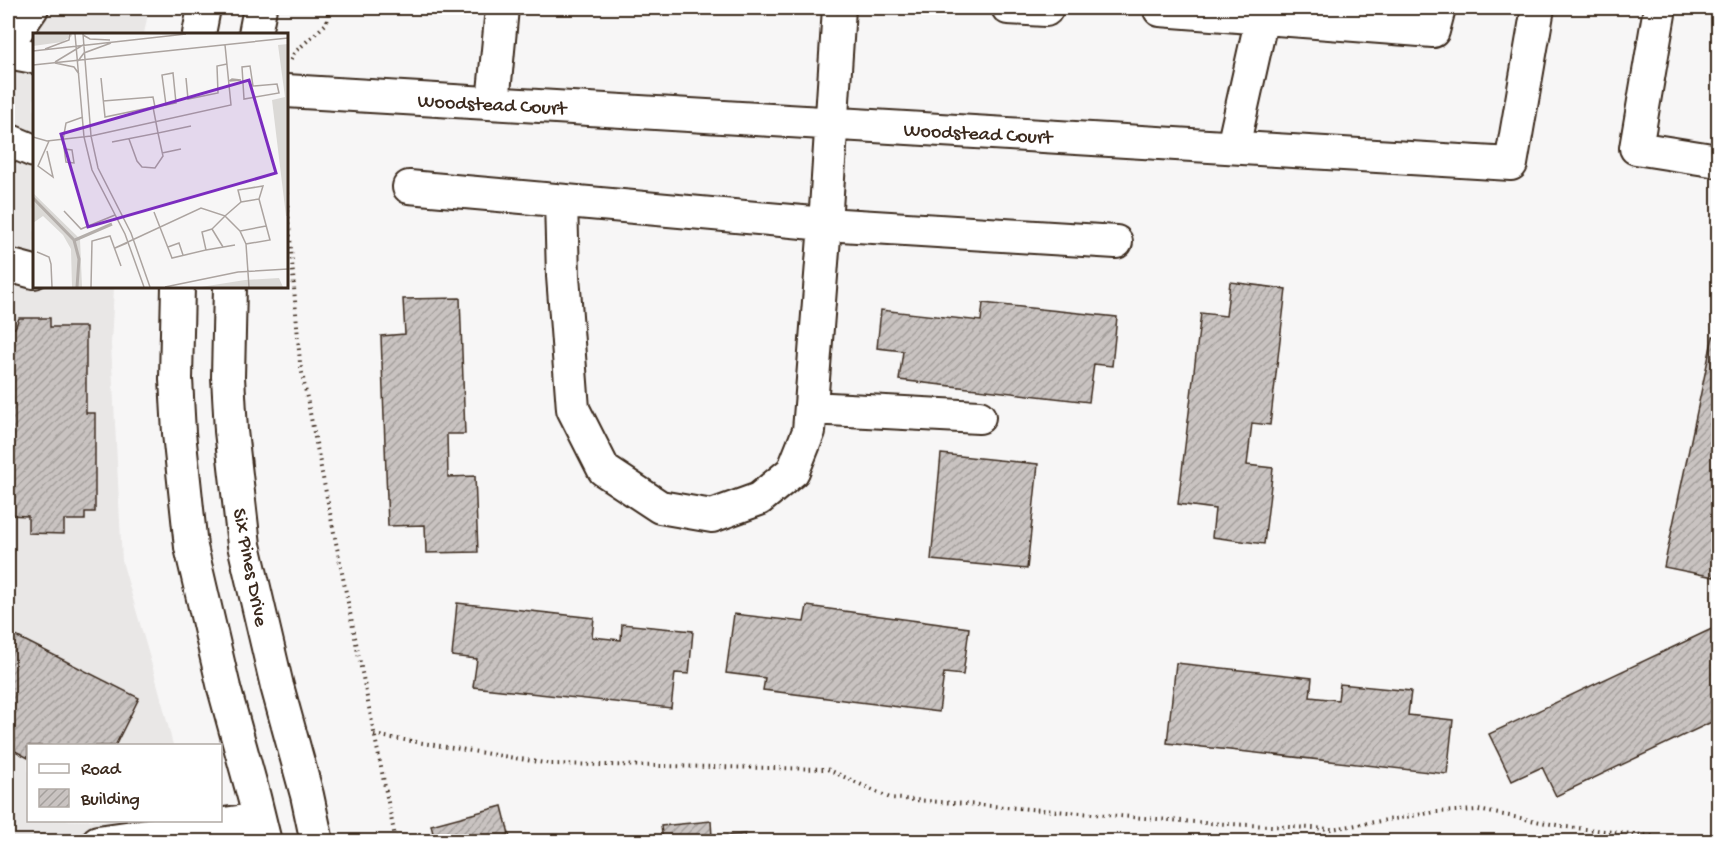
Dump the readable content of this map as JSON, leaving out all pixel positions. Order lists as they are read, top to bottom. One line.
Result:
{"streets":{"street":["Woodstead Court","Six Pines Drive"]},"legend":["Road","Building"]}
